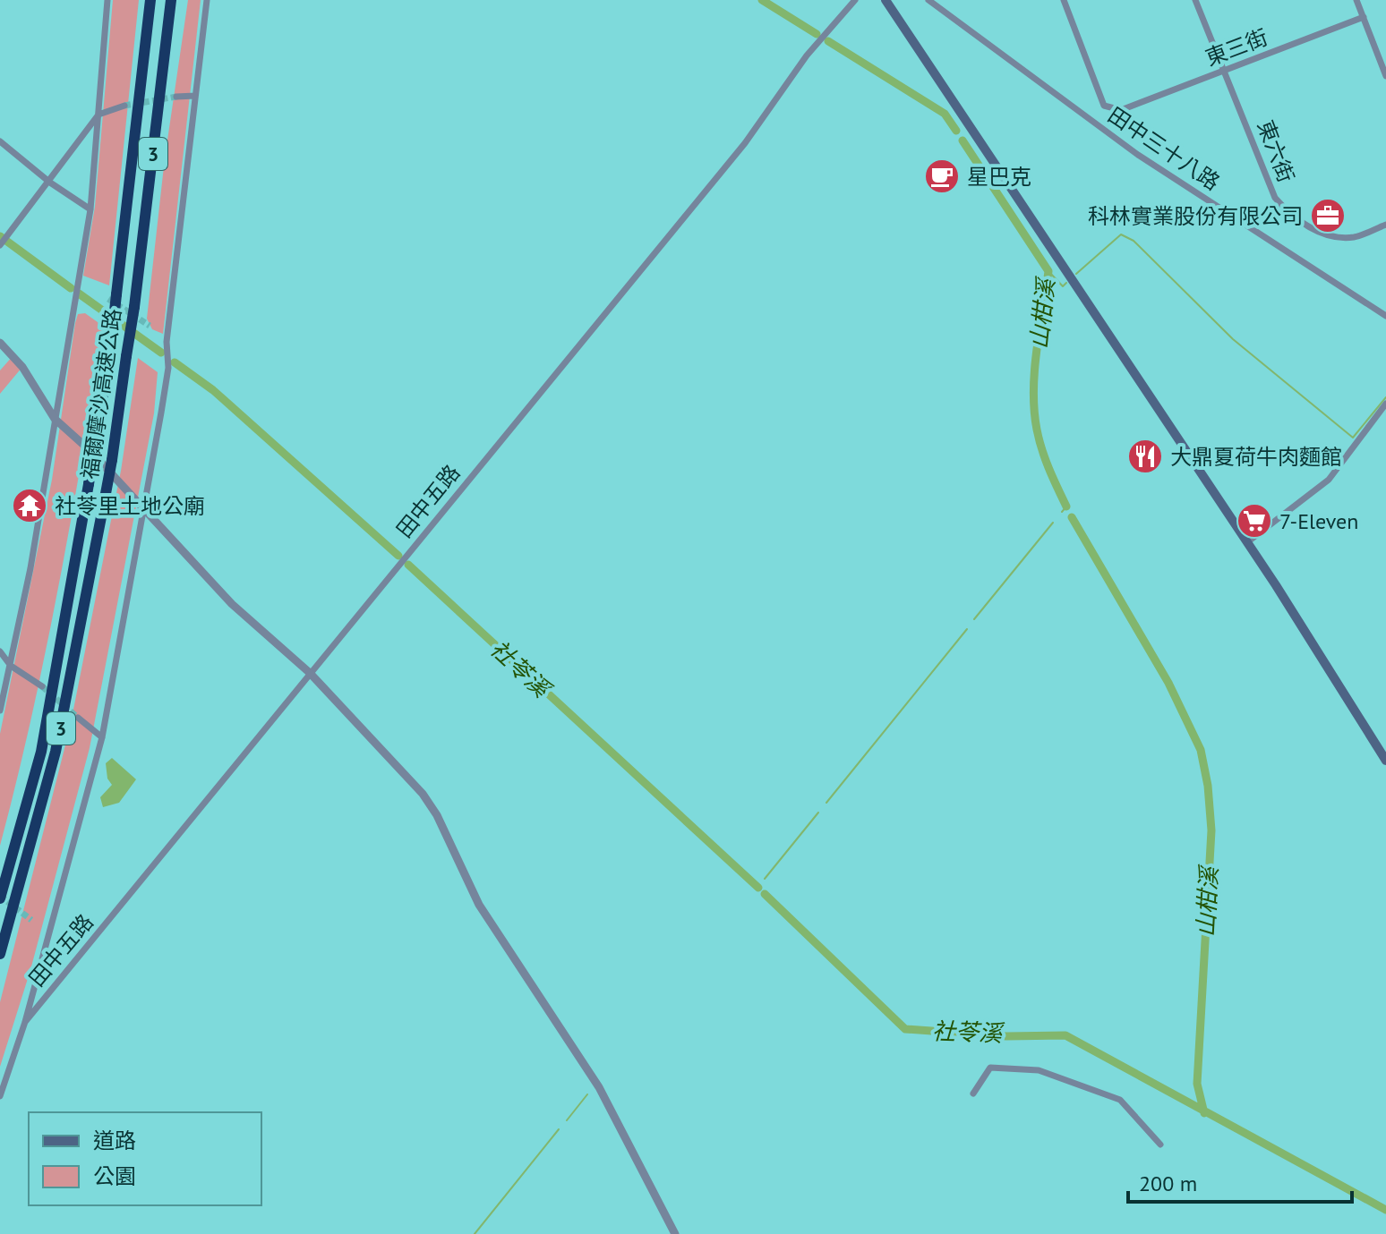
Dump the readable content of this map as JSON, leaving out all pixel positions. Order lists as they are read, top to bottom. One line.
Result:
{"streets":{"highway":["3","福爾摩沙高速公路"],"street":["東三街","田中三十八路","東六街","田中五路"]},"crossings":[["東三街","東六街"]],"water":["山柑溪","社苓溪"],"places":{"cafe":["星巴克"],"office":["科林實業股份有限公司"],"restaurant":["大鼎夏荷牛肉麵館"],"temple":["社苓里土地公廟"],"supermarket":["7-Eleven"]},"legend":["道路","公園"],"scale_bar":"200 m"}
